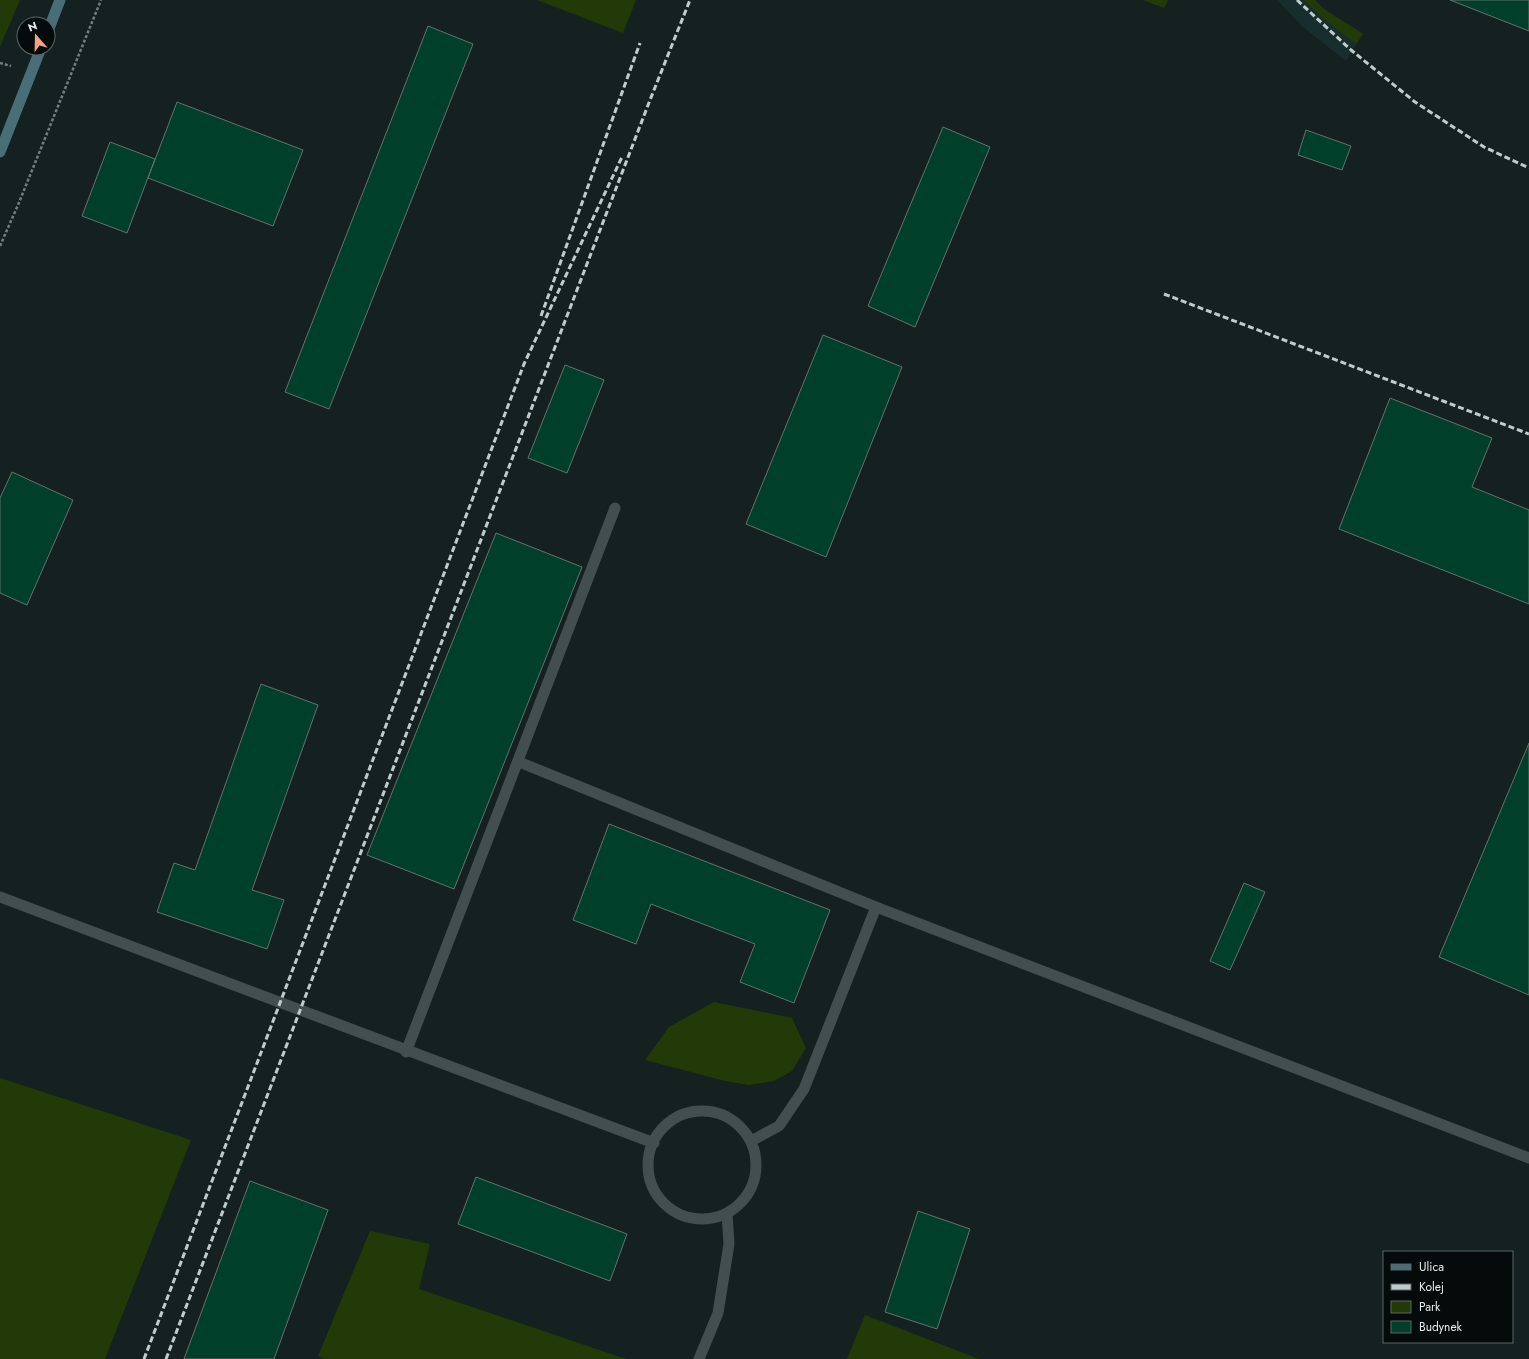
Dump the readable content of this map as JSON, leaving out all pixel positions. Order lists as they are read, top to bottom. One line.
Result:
{"legend":["Ulica","Kolej","Park","Budynek"],"north":"top"}
